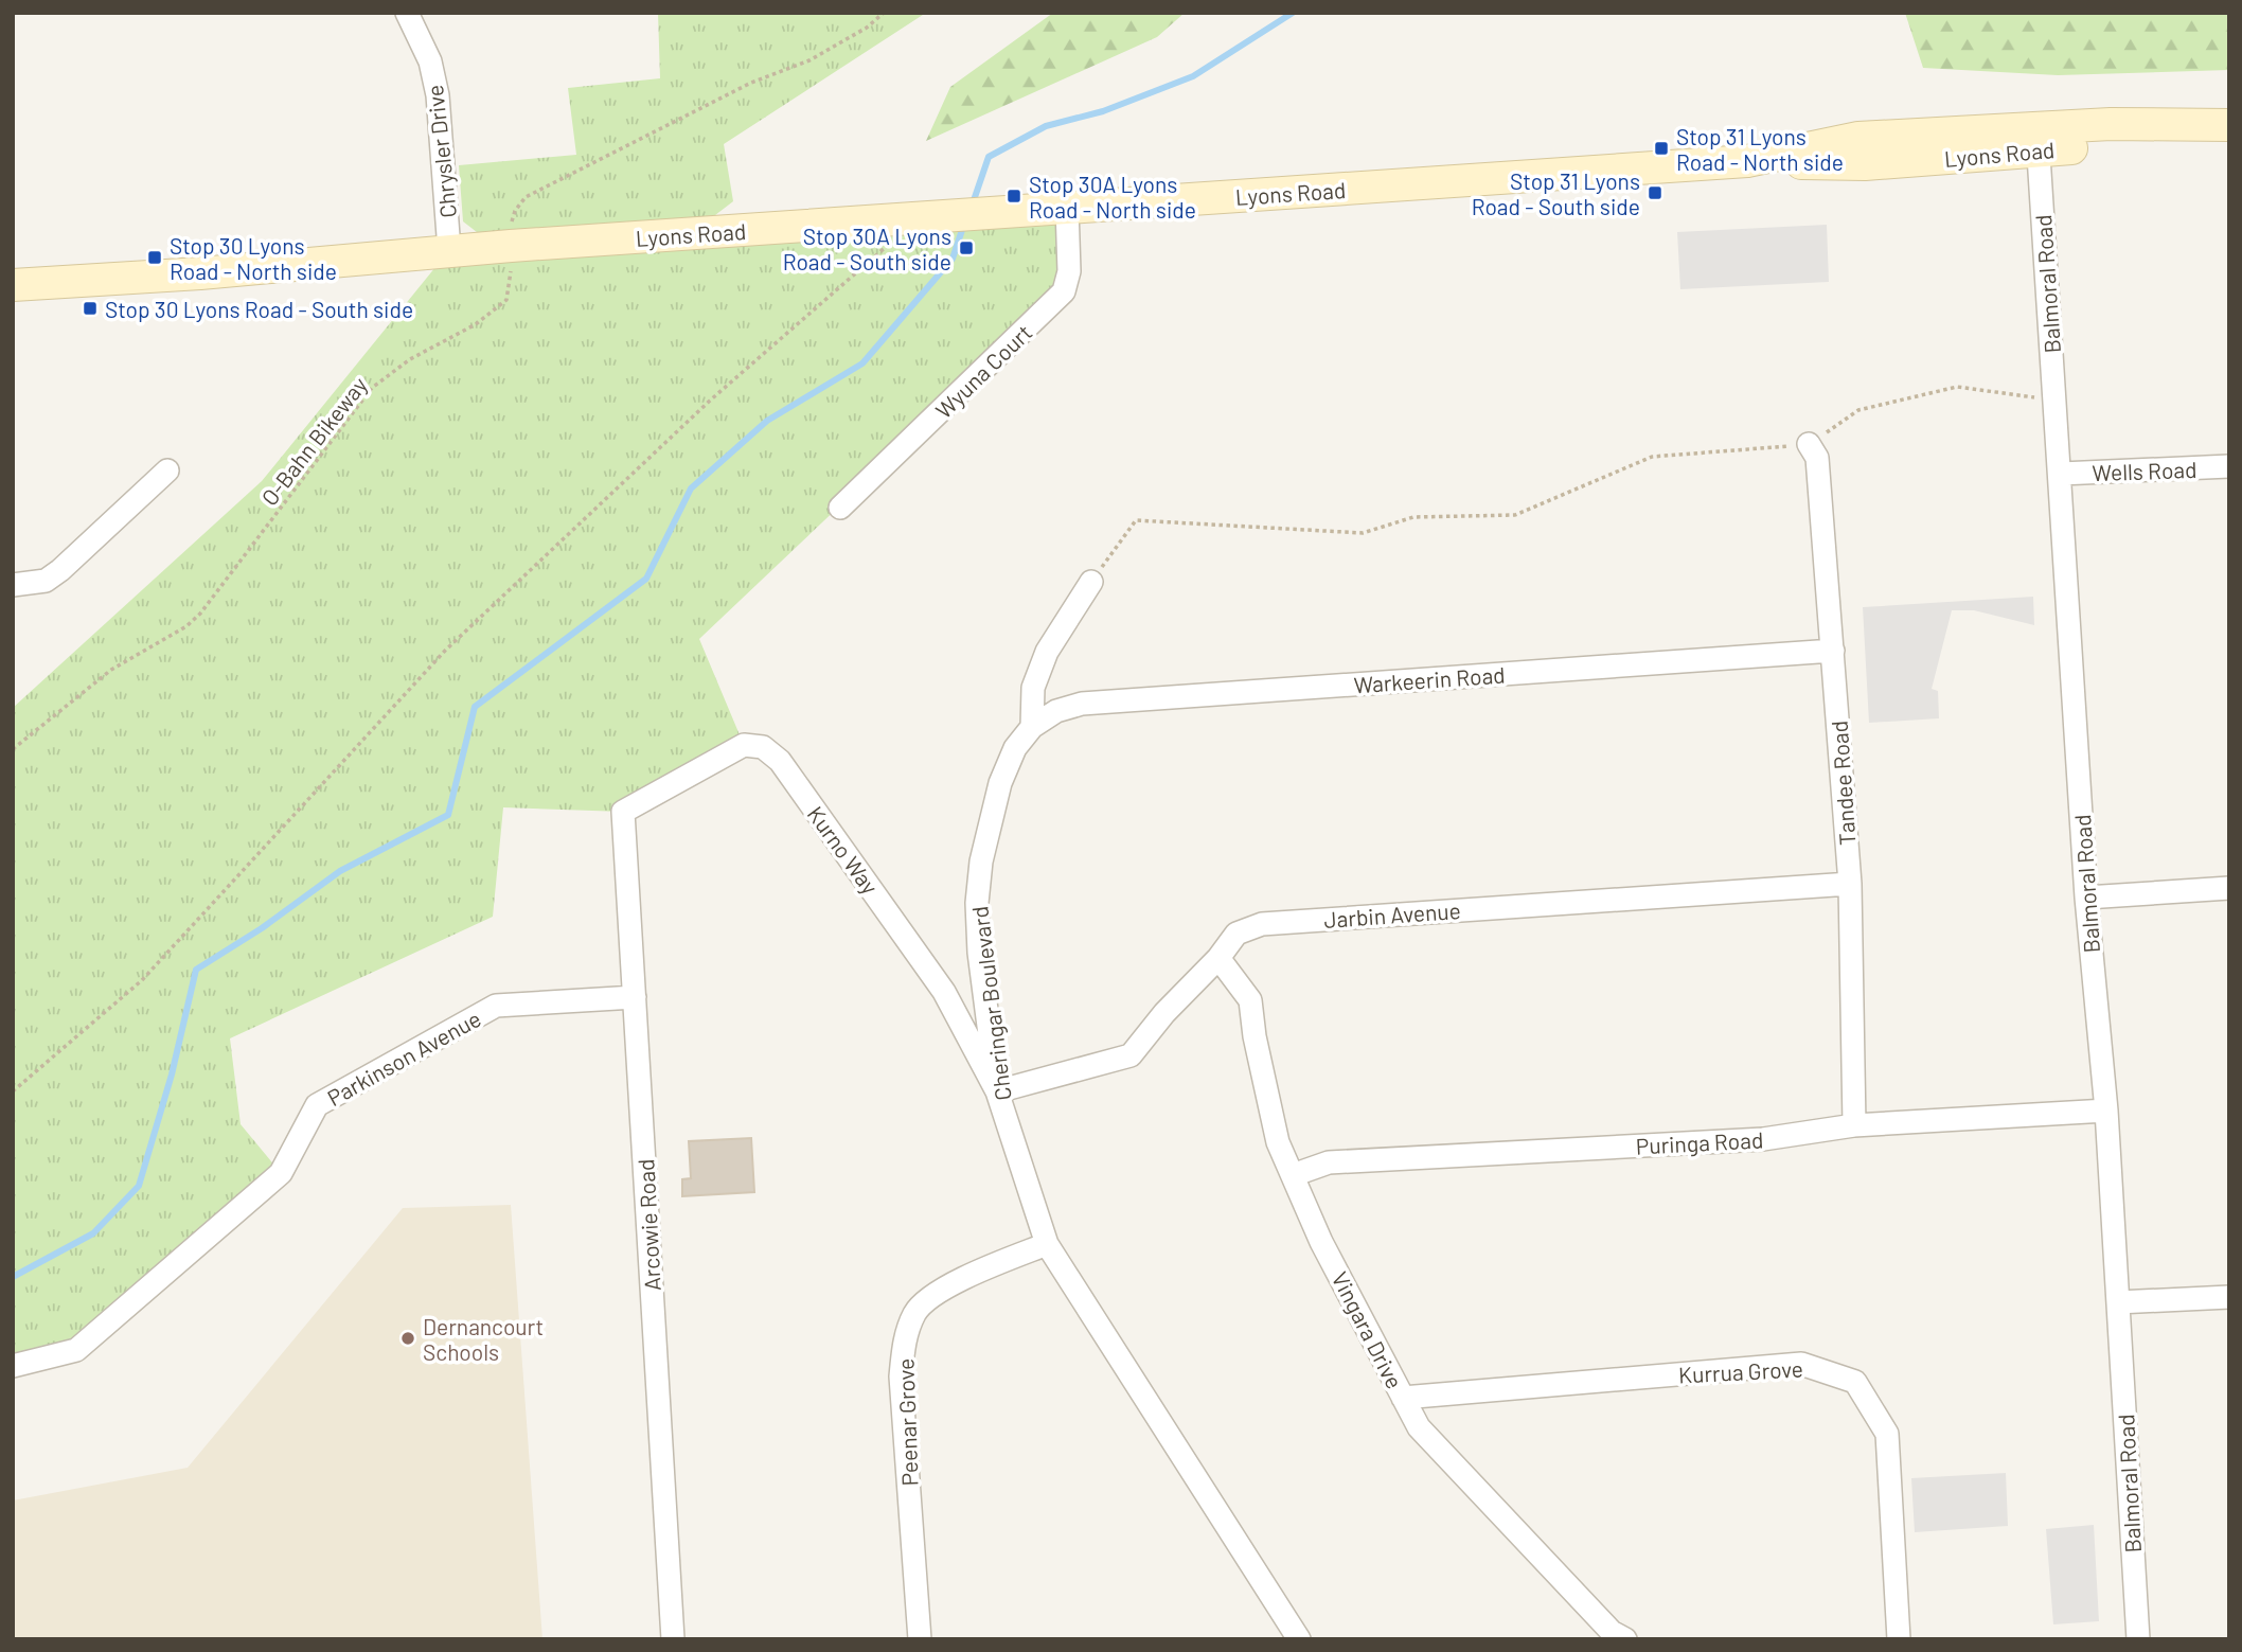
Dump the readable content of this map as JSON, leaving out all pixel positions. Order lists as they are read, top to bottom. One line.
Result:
{"streets":{"street":["Chrysler Drive","Lyons Road","Balmoral Road","Wyuna Court","Wells Road","Warkeerin Road","Tandee Road","Kurno Way","Jarbin Avenue","Cheringar Boulevard","Parkinson Avenue","Puringa Road","Arcowie Road","Vingara Drive","Kurrua Grove","Peenar Grove"],"path":["O-Bahn Bikeway"]},"crossings":[["Chrysler Drive","Lyons Road"],["Lyons Road","Balmoral Road"],["Lyons Road","Wyuna Court"],["Lyons Road","O-Bahn Bikeway"],["Balmoral Road","Wells Road"],["Balmoral Road","Puringa Road"],["Warkeerin Road","Tandee Road"],["Warkeerin Road","Cheringar Boulevard"],["Tandee Road","Jarbin Avenue"],["Tandee Road","Puringa Road"],["Kurno Way","Jarbin Avenue"],["Kurno Way","Cheringar Boulevard"],["Kurno Way","Arcowie Road"],["Jarbin Avenue","Cheringar Boulevard"],["Jarbin Avenue","Vingara Drive"],["Cheringar Boulevard","Peenar Grove"],["Parkinson Avenue","Arcowie Road"],["Puringa Road","Vingara Drive"],["Vingara Drive","Kurrua Grove"]],"places":{"transit":["Stop 31 Lyons Road - North side","Stop 31 Lyons Road - South side","Stop 30A Lyons Road - North side","Stop 30A Lyons Road - South side","Stop 30 Lyons Road - North side","Stop 30 Lyons Road - South side"],"other":["Dernancourt Schools"]}}
